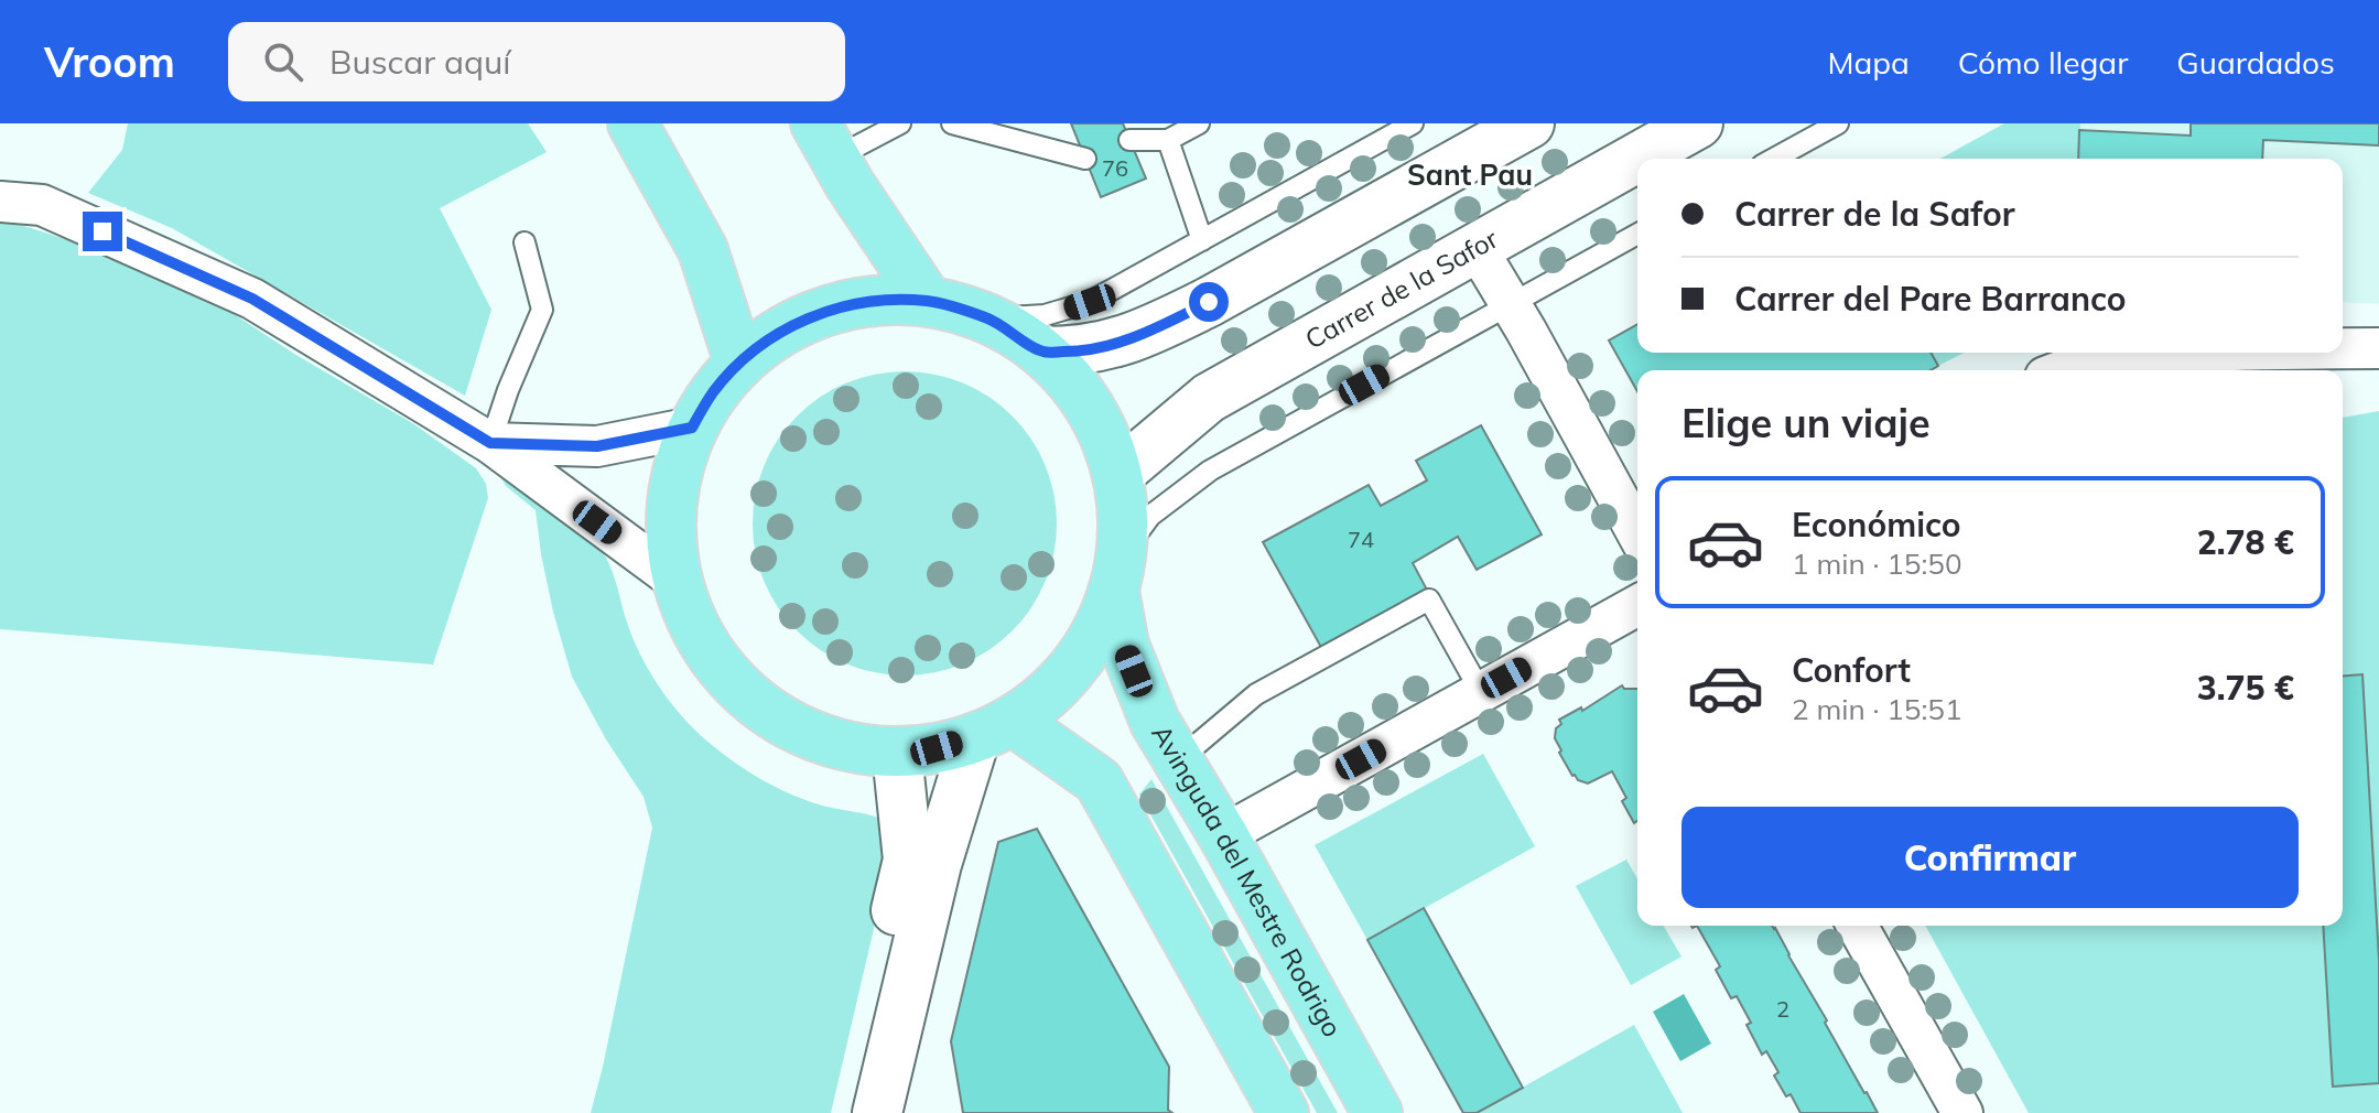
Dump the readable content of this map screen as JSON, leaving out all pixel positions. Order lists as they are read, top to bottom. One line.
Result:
{"streets":{"main road":["Carrer de la Safor","Avinguda del Mestre Rodrigo"]},"crossings":[["Carrer de la Safor","Avinguda del Mestre Rodrigo"]],"districts":["Sant Pau"],"house_numbers":["76","74","2"],"page":{"header":"Vroom","search":"Buscar aquí","nav":["Mapa","Cómo llegar","Guardados"],"banner":["Carrer de la Safor","Carrer del Pare Barranco"],"heading":"Elige un viaje","list":[{"name":"Económico","note":"1 min · 15:50","value":"2.78 €"},{"name":"Confort","note":"2 min · 15:51","value":"3.75 €"}],"buttons":"Confirmar"}}
